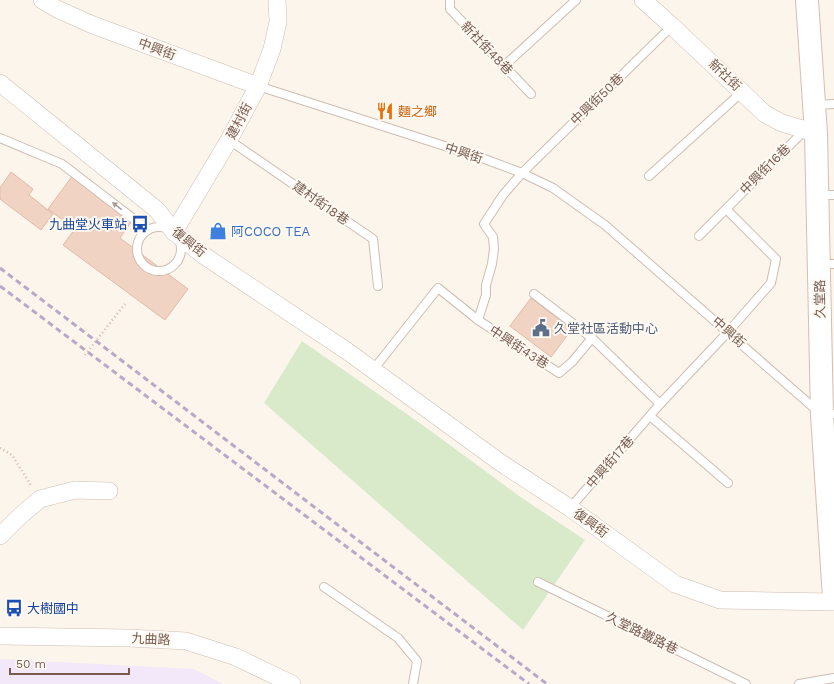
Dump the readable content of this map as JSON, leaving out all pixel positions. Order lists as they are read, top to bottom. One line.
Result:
{"streets":{"street":["中興街","新社街","建村街","復興街","久堂路","九曲路"],"lane":["新社街48巷","中興街50巷","中興街16巷","建村街18巷","中興街43巷","中興街17巷","久堂路鐵路巷"]},"crossings":[["中興街","中興街50巷"],["中興街","建村街"],["中興街","久堂路"],["中興街","中興街17巷"],["新社街","中興街50巷"],["新社街","中興街16巷"],["新社街","久堂路"],["中興街50巷","中興街43巷"],["建村街","建村街18巷"],["建村街","復興街"],["中興街16巷","久堂路"],["復興街","久堂路"],["復興街","中興街17巷"]],"places":{"restaurant":["麵之鄉"],"bus stop":["九曲堂火車站","大樹國中"],"shop":["阿COCO TEA"],"public building":["久堂社區活動中心"]},"scale_bar":"50 m"}
